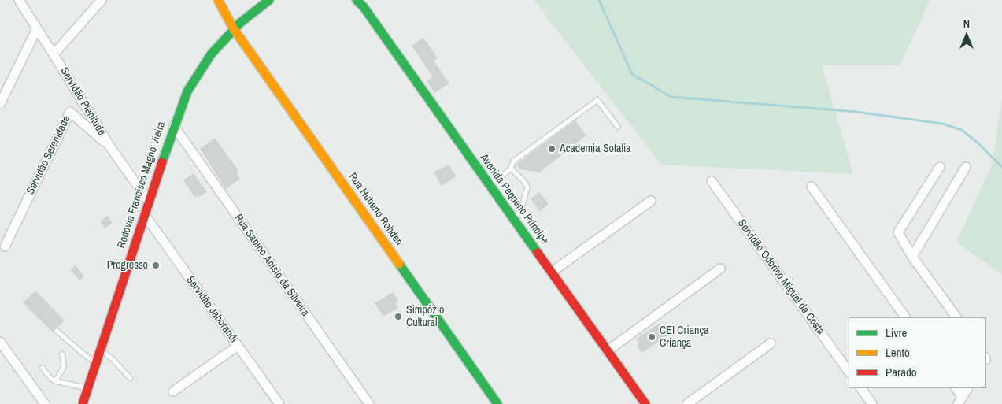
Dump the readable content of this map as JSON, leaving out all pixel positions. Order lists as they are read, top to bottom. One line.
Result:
{"streets":{"main road":["Rodovia Francisco Magno Vieira","Avenida Pequeno Príncipe","Rua Huberto Rohden"],"street":["Servidão Plenitude","Servidão Serenidade","Rua Sabino Anísio da Silveira","Servidão Odorico Miguel da Costa","Servidão Jaborandi"]},"crossings":[["Servidão Plenitude","Servidão Serenidade"],["Servidão Plenitude","Rodovia Francisco Magno Vieira"],["Rodovia Francisco Magno Vieira","Rua Huberto Rohden"],["Rodovia Francisco Magno Vieira","Rua Sabino Anísio da Silveira"],["Rodovia Francisco Magno Vieira","Servidão Jaborandi"]],"places":["Academia Sotália","Progresso","Simpózio Cultural","CEI Criança Criança"],"legend":["Livre","Lento","Parado"],"north":"top"}
